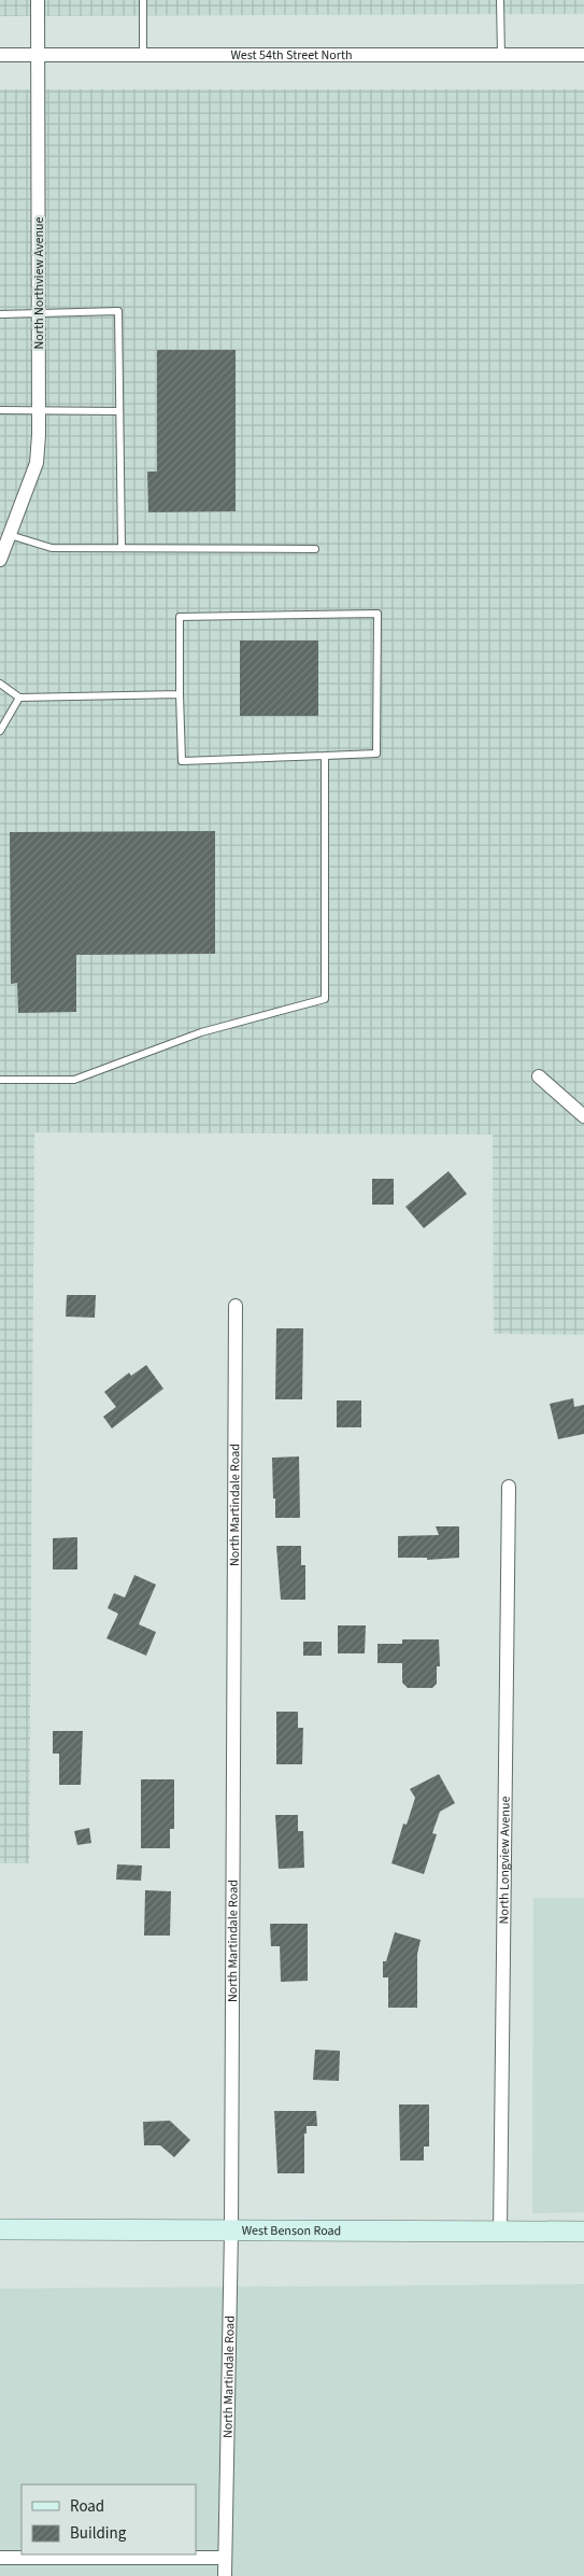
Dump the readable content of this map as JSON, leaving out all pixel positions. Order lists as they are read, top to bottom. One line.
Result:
{"streets":{"main road":["West Benson Road"],"street":["West 54th Street North","North Northview Avenue","North Martindale Road","North Longview Avenue"]},"crossings":[["West 54th Street North","North Northview Avenue"],["North Martindale Road","West Benson Road"],["North Longview Avenue","West Benson Road"]],"legend":["Road","Building"]}
